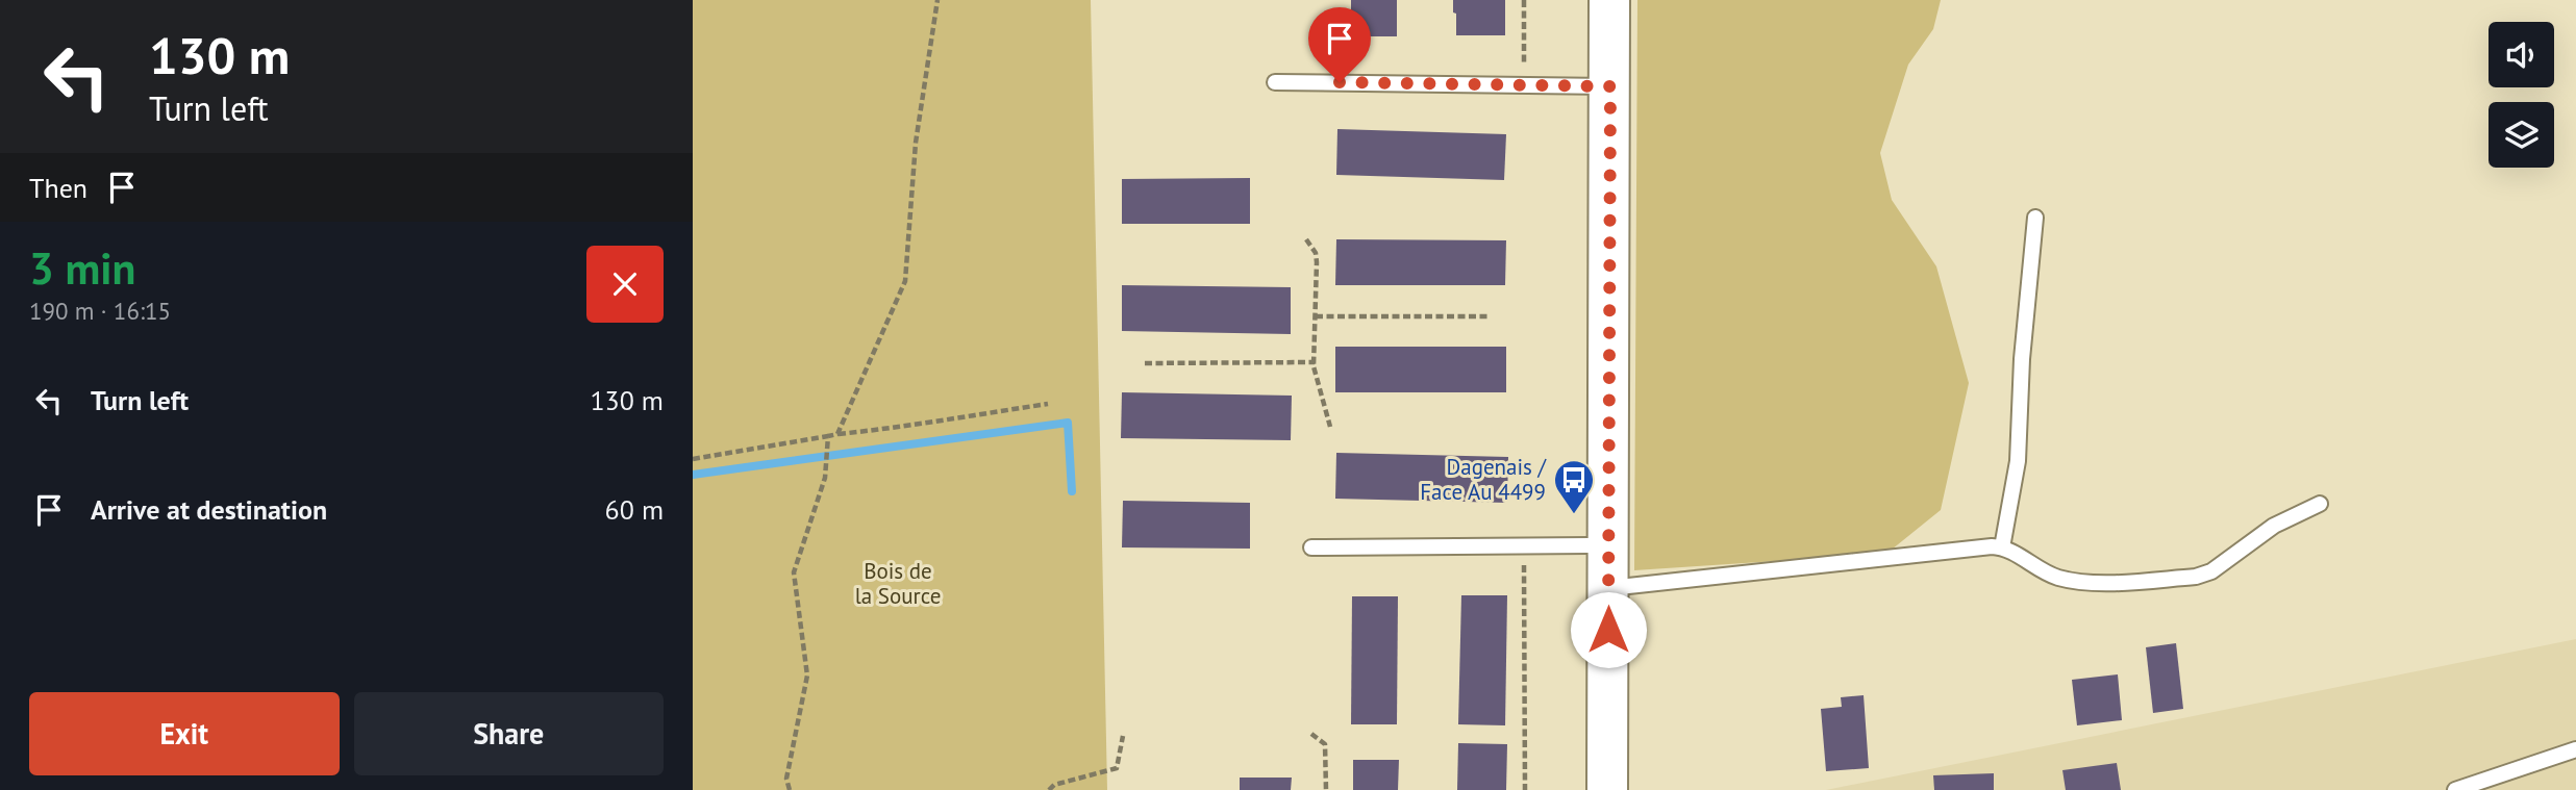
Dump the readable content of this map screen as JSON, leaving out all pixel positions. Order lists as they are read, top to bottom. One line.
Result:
{"parks":["Bois de la Source"],"places":{"bus stop":["Dagenais / Face Au 4499"]},"page":{"turn":["130 m","Turn left"],"then":"Then","heading":["3 min","190 m · 16:15"],"list":[{"name":"Turn left","value":"130 m"},{"name":"Arrive at destination","value":"60 m"}],"buttons":["Exit","Share"]}}
